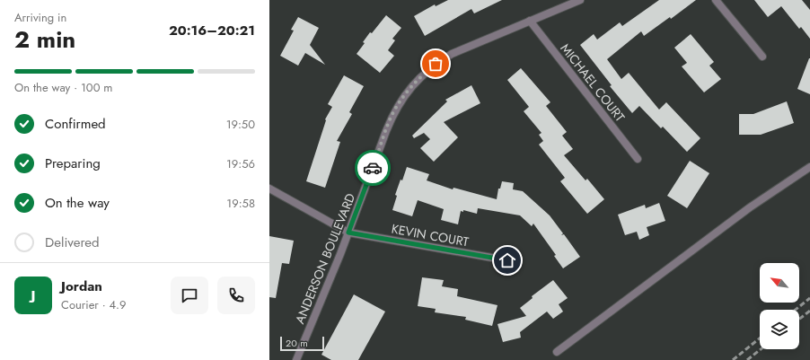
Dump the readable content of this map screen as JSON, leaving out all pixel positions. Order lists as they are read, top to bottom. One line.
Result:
{"streets":{"street":["MICHAEL COURT","KEVIN COURT","ANDERSON BOULEVARD"]},"crossings":[["MICHAEL COURT","ANDERSON BOULEVARD"],["KEVIN COURT","ANDERSON BOULEVARD"]],"scale_bar":"20 m","north":"top left","page":{"heading":["2 min","Arriving in","20:16–20:21"],"panel":["Jordan","Courier · 4.9"],"bar":"On the way · 100 m","list":[["Confirmed","19:50"],["Preparing","19:56"],["On the way","19:58"],"Delivered"],"round":"J","scale":"20 m"}}
